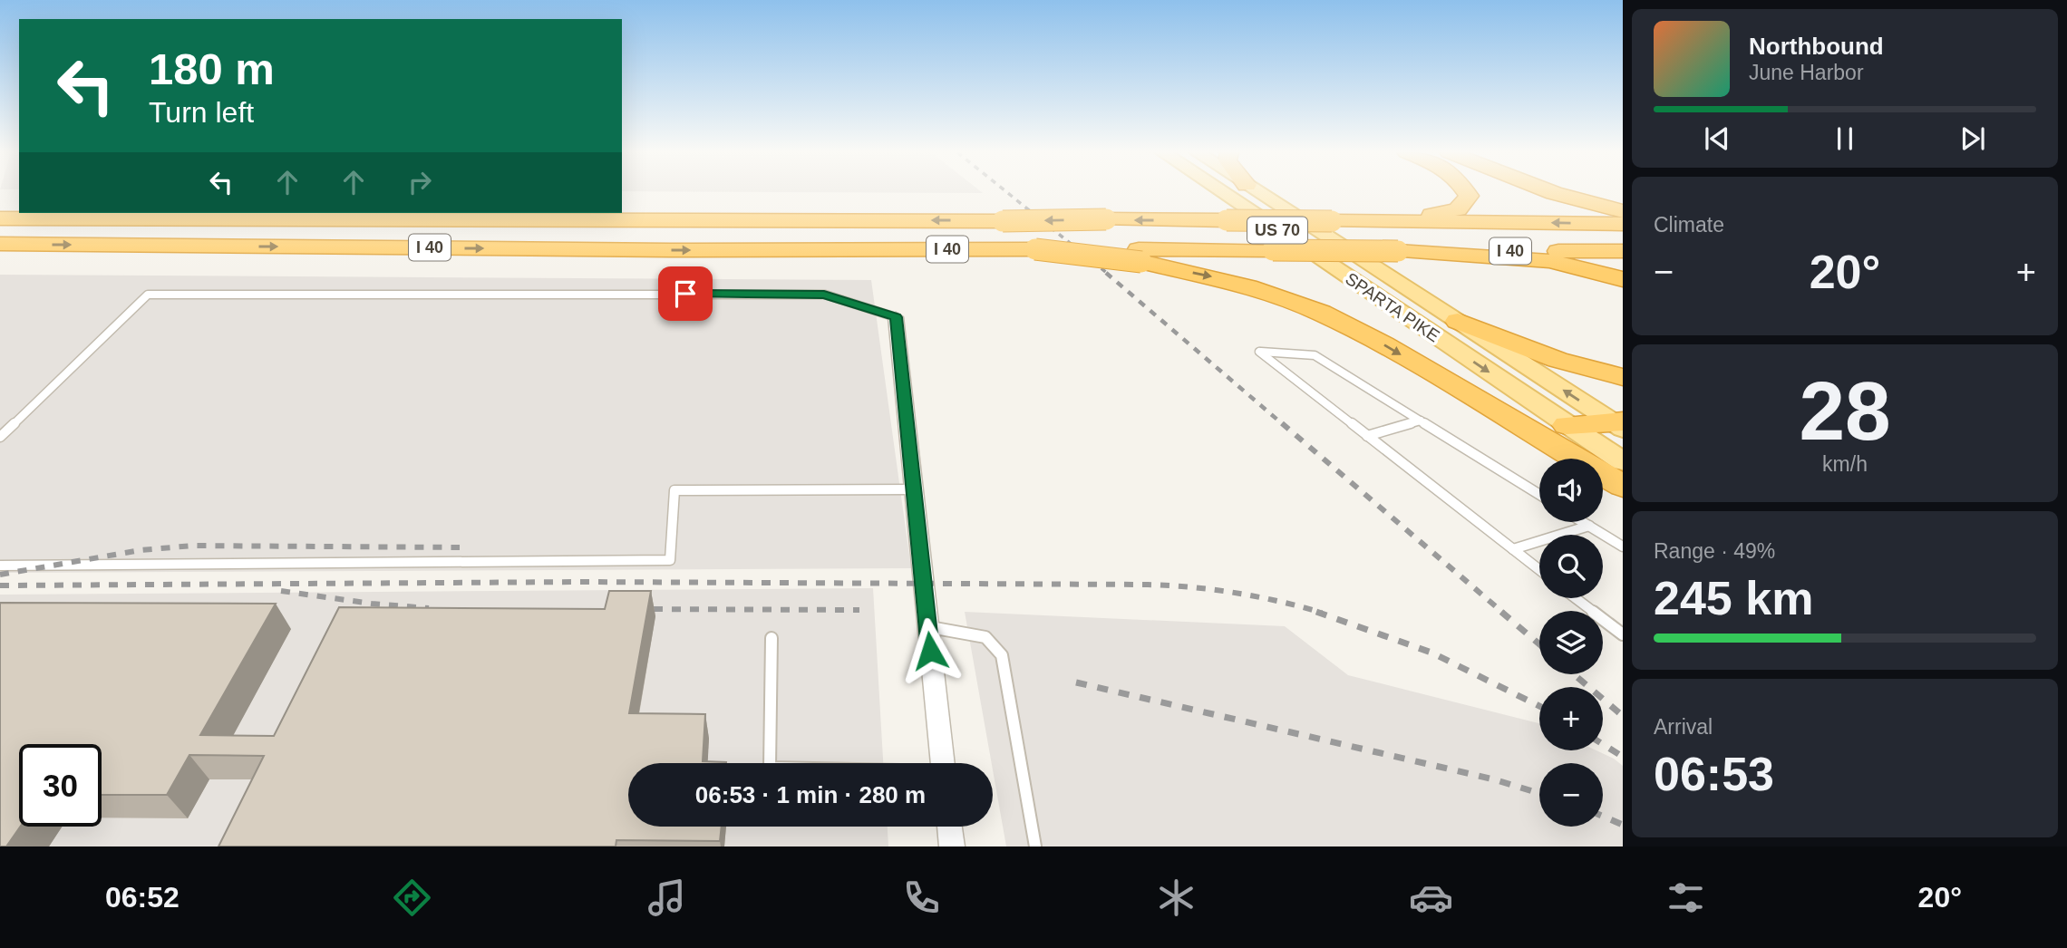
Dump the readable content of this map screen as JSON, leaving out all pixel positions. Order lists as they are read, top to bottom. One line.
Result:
{"streets":{"highway":["I 40"],"main road":["US 70","SPARTA PIKE"]},"page":{"turn":["180 m","Turn left"],"song":["Northbound","June Harbor"],"tile":["Climate",["28","km/h"],["Range · 49%","245 km"],["Arrival","06:53"]],"heat":["−","20°","+"],"map_buttons":["+","−"],"limit":"30","trip":"06:53 · 1 min · 280 m","tabs":["06:52","20°"]}}
